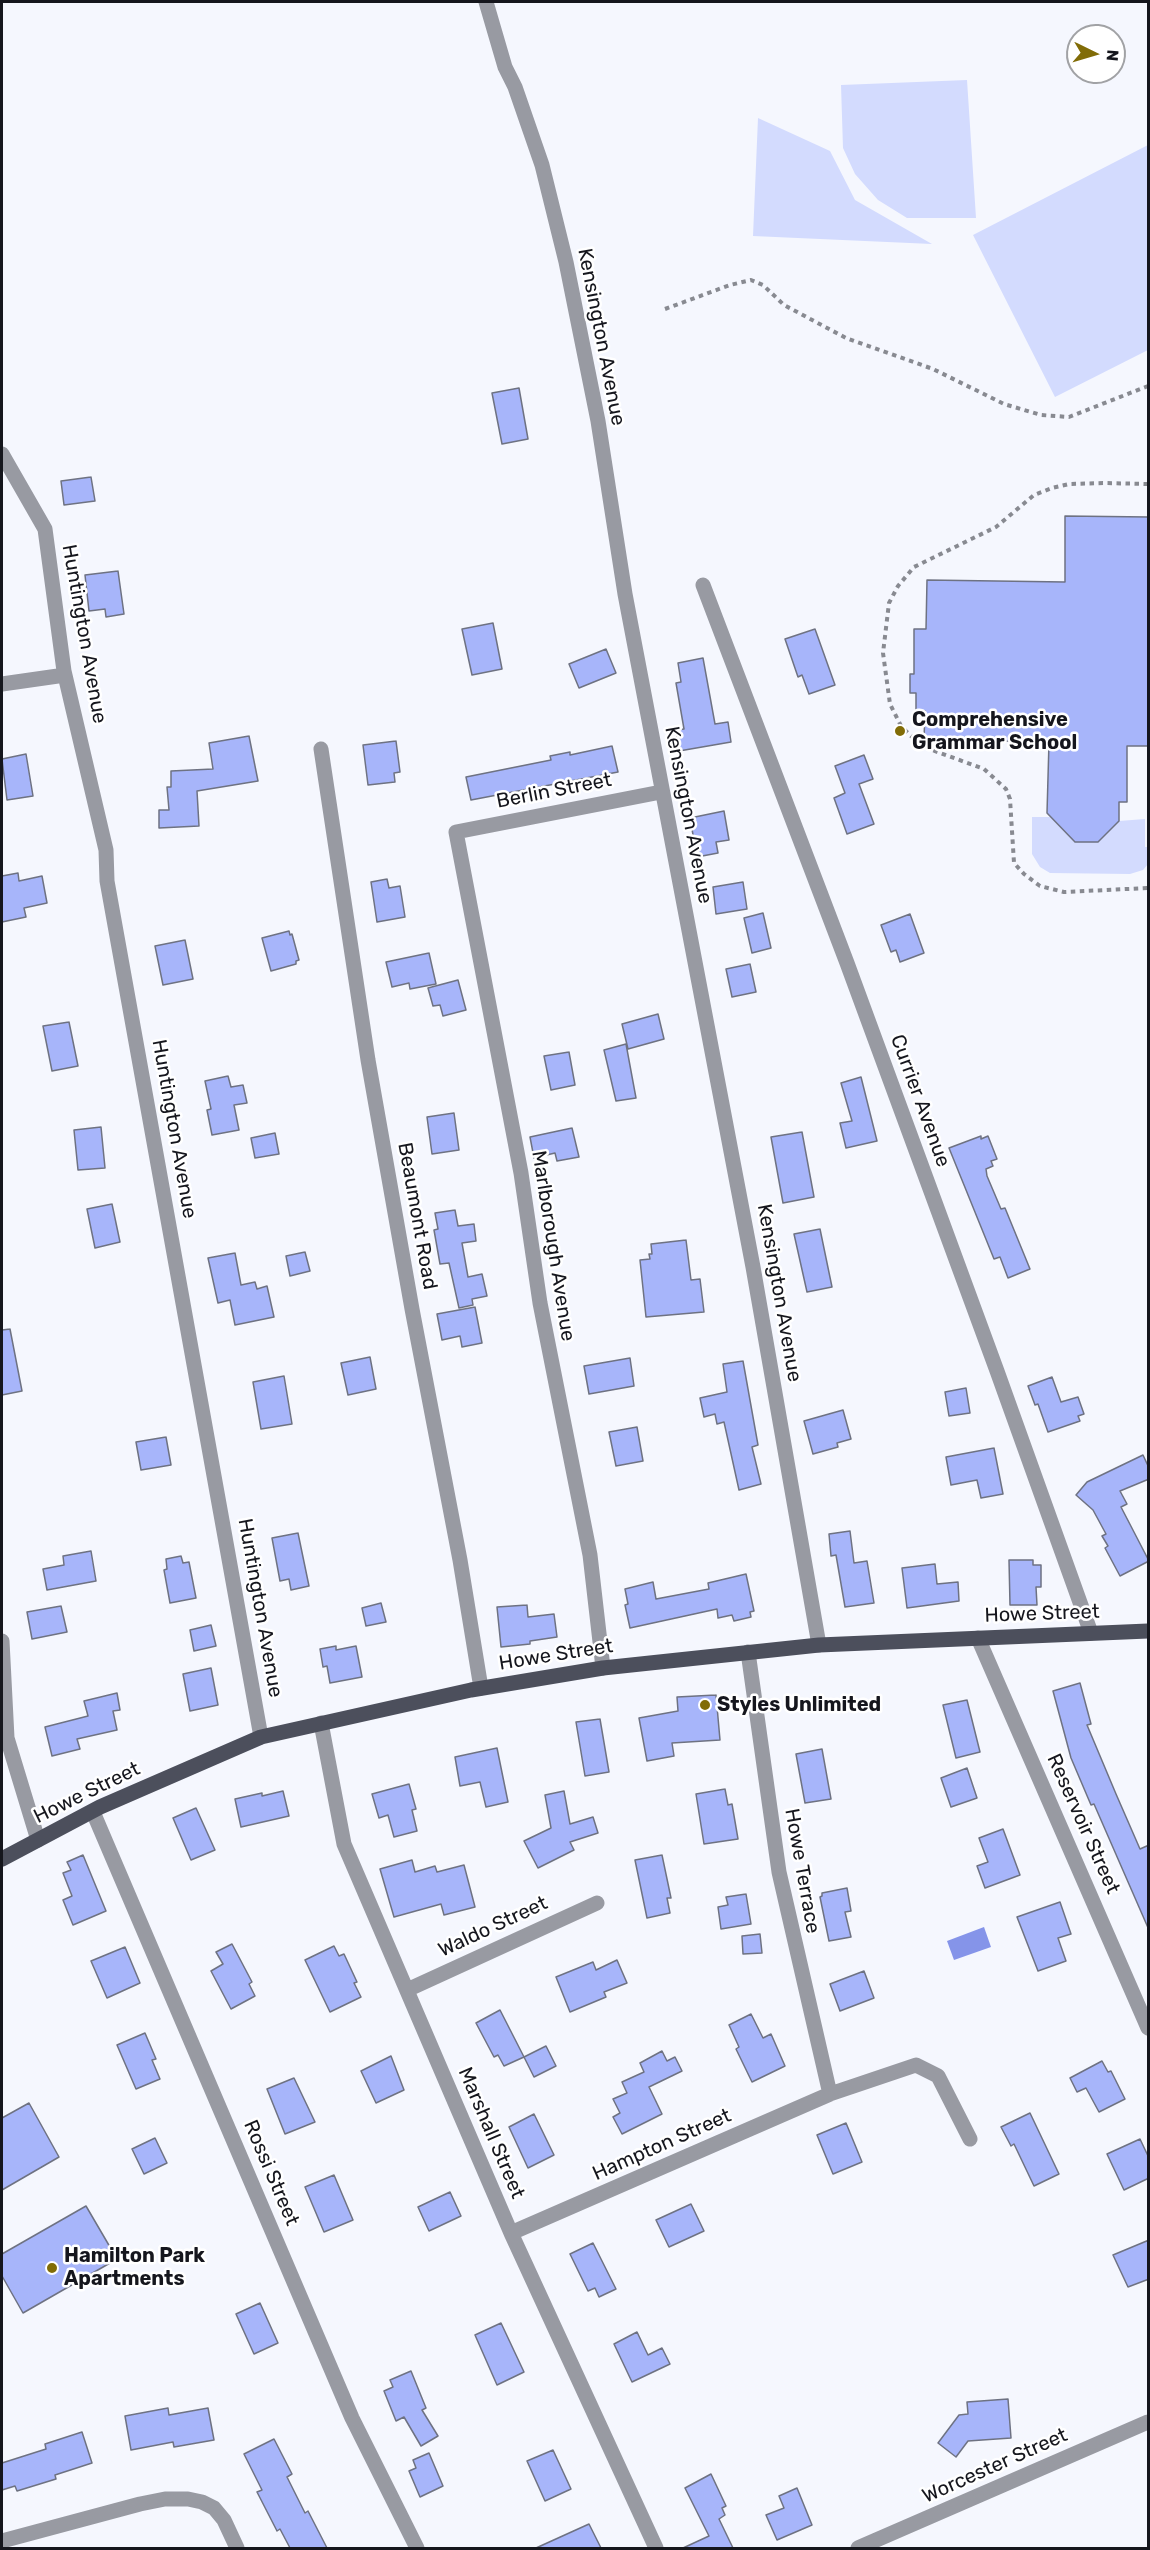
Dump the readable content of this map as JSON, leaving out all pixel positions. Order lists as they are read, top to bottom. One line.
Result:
{"streets":{"main road":["Howe Street"],"street":["Kensington Avenue","Huntington Avenue","Berlin Street","Currier Avenue","Beaumont Road","Marlborough Avenue","Reservoir Street","Howe Terrace","Waldo Street","Marshall Street","Hampton Street","Rossi Street","Worcester Street"]},"crossings":[["Kensington Avenue","Berlin Street"],["Kensington Avenue","Howe Street"],["Huntington Avenue","Howe Street"],["Berlin Street","Marlborough Avenue"],["Currier Avenue","Howe Street"],["Beaumont Road","Howe Street"],["Marlborough Avenue","Howe Street"],["Howe Street","Reservoir Street"],["Howe Street","Howe Terrace"],["Howe Street","Marshall Street"],["Howe Street","Rossi Street"],["Howe Terrace","Hampton Street"],["Waldo Street","Marshall Street"],["Marshall Street","Hampton Street"]],"places":["Comprehensive Grammar School","Styles Unlimited","Hamilton Park Apartments"],"north":"right"}
